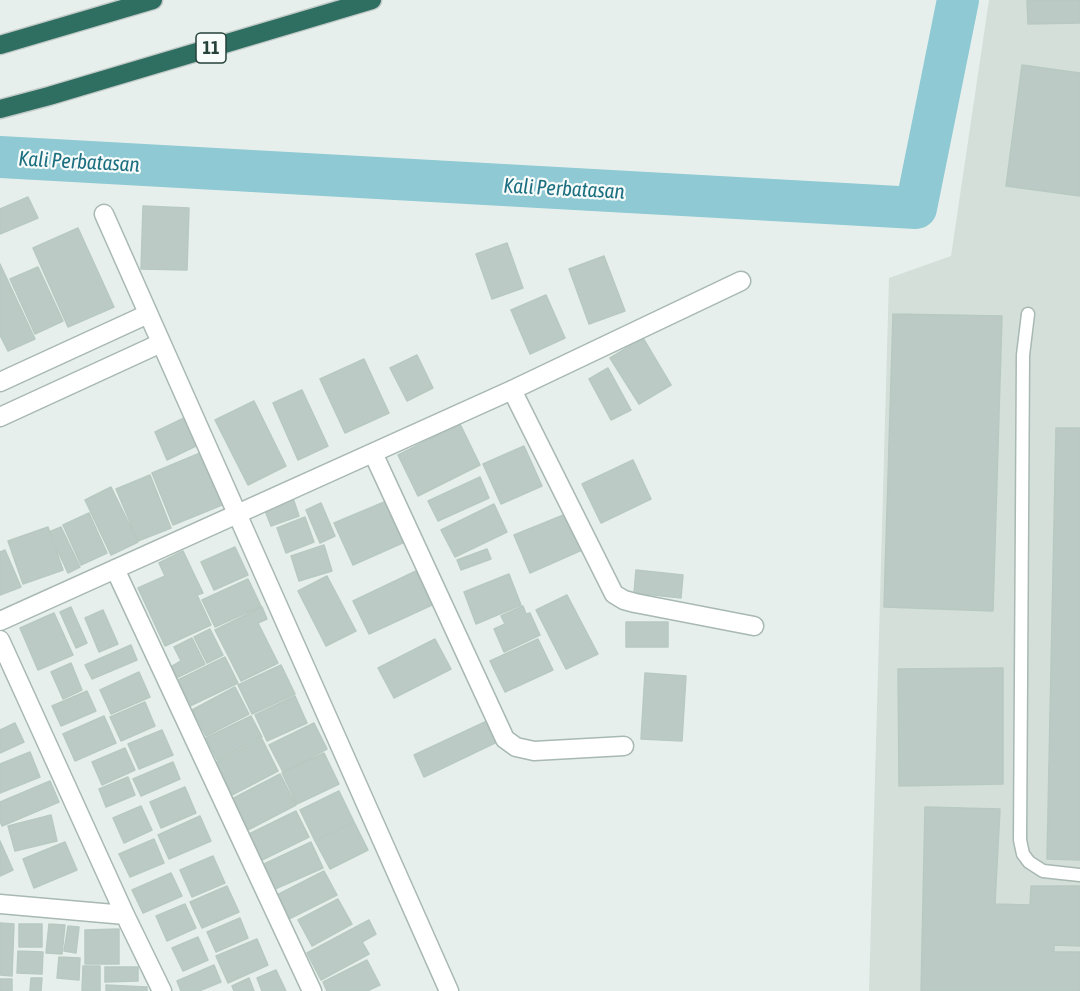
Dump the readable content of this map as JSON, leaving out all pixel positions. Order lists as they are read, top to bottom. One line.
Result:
{"streets":{"highway":["11"]},"water":["Kali Perbatasan"]}
